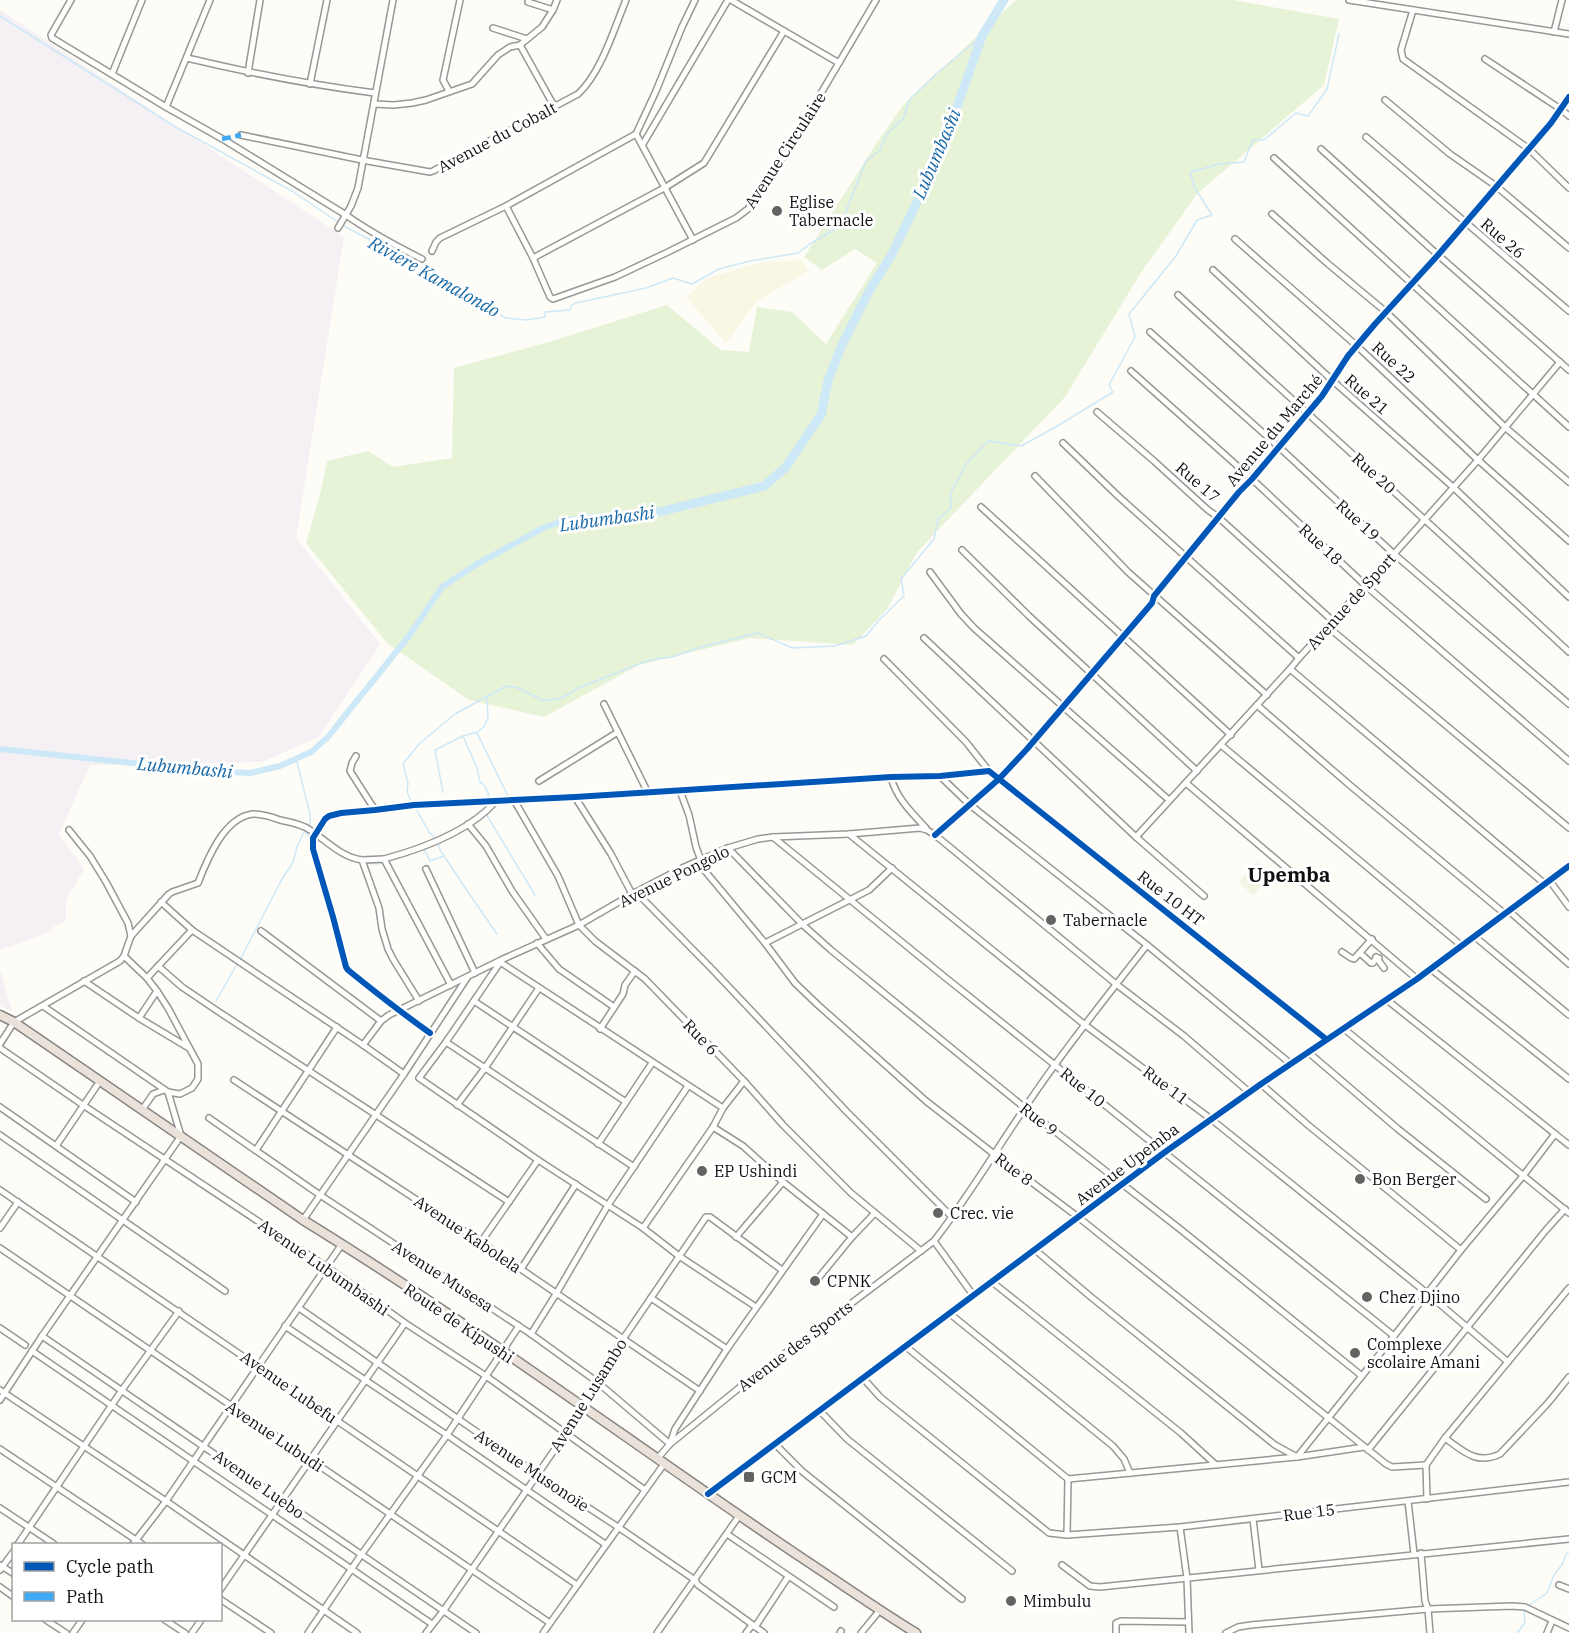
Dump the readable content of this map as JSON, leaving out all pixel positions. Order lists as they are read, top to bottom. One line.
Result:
{"streets":{"highway":["Route de Kipushi"],"street":["Avenue du Cobalt","Avenue Circulaire","Rue 26","Rue 22","Rue 21","Avenue du Marché","Rue 20","Rue 17","Rue 19","Rue 18","Avenue de Sport","Avenue Pongolo","Rue 10 HT","Rue 6","Rue 11","Rue 10","Rue 9","Avenue Upemba","Rue 8","Avenue Kabolela","Avenue Lubumbashi","Avenue Musesa","Avenue des Sports","Avenue Lubefu","Avenue Lusambo","Avenue Lubudi","Avenue Musonoïe","Avenue Luebo","Rue 15"]},"crossings":[["Rue 26","Avenue du Marché"],["Rue 22","Avenue du Marché"],["Rue 22","Avenue de Sport"],["Rue 21","Avenue du Marché"],["Rue 21","Avenue de Sport"],["Avenue du Marché","Rue 20"],["Avenue du Marché","Rue 17"],["Avenue du Marché","Rue 19"],["Avenue du Marché","Rue 18"],["Avenue du Marché","Rue 10 HT"],["Rue 20","Avenue de Sport"],["Rue 17","Avenue de Sport"],["Rue 19","Avenue de Sport"],["Rue 18","Avenue de Sport"],["Avenue Pongolo","Rue 6"],["Avenue Pongolo","Rue 11"],["Avenue Pongolo","Rue 10"],["Avenue Pongolo","Rue 9"],["Avenue Pongolo","Rue 8"],["Rue 10 HT","Avenue Upemba"],["Rue 6","Avenue des Sports"],["Rue 11","Avenue Upemba"],["Rue 11","Avenue des Sports"],["Rue 10","Avenue Upemba"],["Rue 10","Avenue des Sports"],["Rue 9","Avenue Upemba"],["Rue 9","Avenue des Sports"],["Avenue Upemba","Rue 8"],["Avenue Upemba","Route de Kipushi"],["Avenue Upemba","Rue 15"],["Rue 8","Avenue des Sports"],["Avenue Kabolela","Avenue Lusambo"],["Avenue Lubumbashi","Avenue des Sports"],["Avenue Lubumbashi","Avenue Lusambo"],["Avenue Musesa","Avenue des Sports"],["Avenue Musesa","Avenue Lusambo"],["Route de Kipushi","Avenue des Sports"],["Route de Kipushi","Avenue Lusambo"],["Avenue des Sports","Avenue Lubefu"],["Avenue des Sports","Avenue Lubudi"],["Avenue des Sports","Avenue Musonoïe"],["Avenue Lubefu","Avenue Lusambo"],["Avenue Lusambo","Avenue Lubudi"],["Avenue Lusambo","Avenue Musonoïe"],["Avenue Lusambo","Avenue Luebo"]],"districts":["Upemba"],"water":["Lubumbashi","Riviere Kamalondo"],"places":{"other":["Eglise Tabernacle","Tabernacle","EP Ushindi","Bon Berger","Crec. vie","CPNK","Chez Djino","Complexe scolaire Amani","Mimbulu"],"transit":["GCM"]},"legend":["Cycle path","Path"]}
